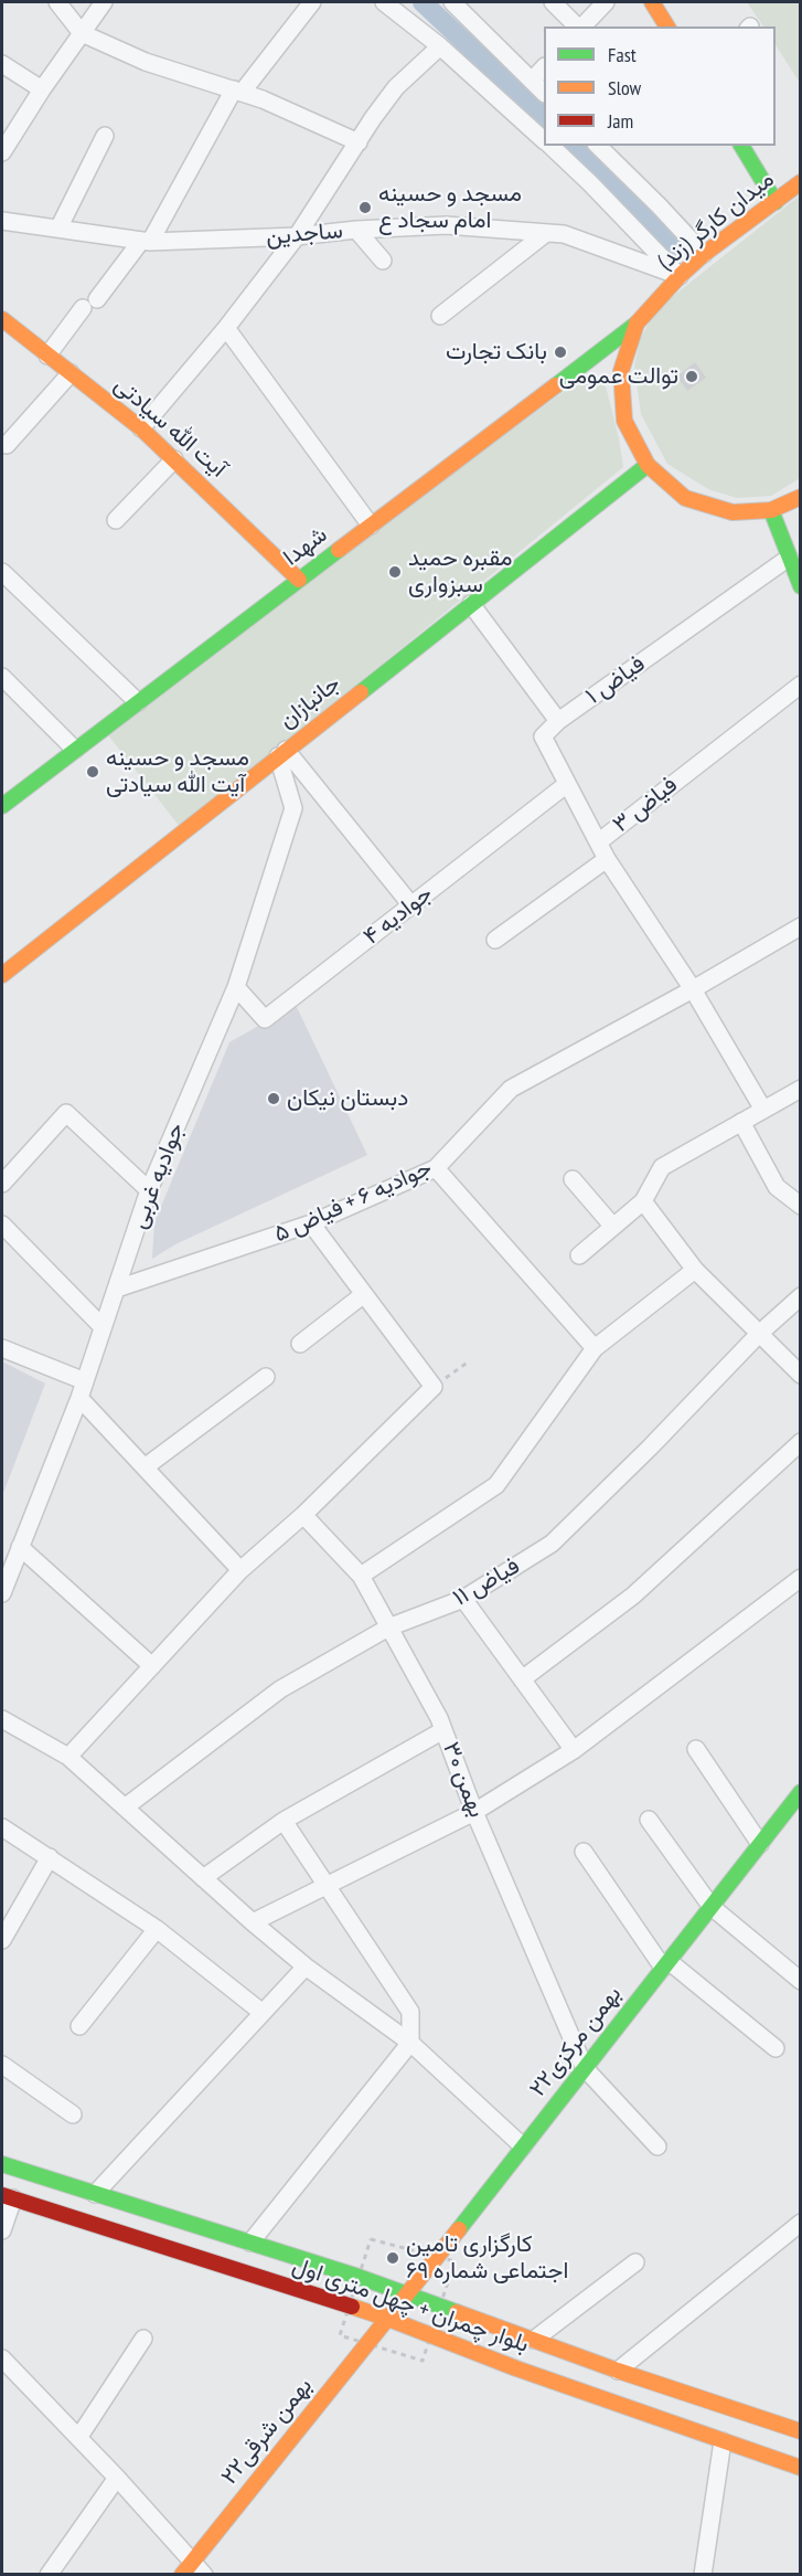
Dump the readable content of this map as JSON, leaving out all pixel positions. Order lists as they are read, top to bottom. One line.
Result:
{"streets":{"main road":["میدان کارگر (زند)","آیت الله سیادتی","شهدا","جانبازان","۲۲بهمن مرکزی","بلوار چمران + چهل متری اول","۲۲بهمن شرقی"],"street":["ساجدین","فیاض ۱","فیاض ۳","جوادیه ۴","جوادیه غربی","جوادیه ۶ + فیاض ۵","فیاض ۱۱","بهمن ۳۰"]},"crossings":[["میدان کارگر (زند)","ساجدین"],["میدان کارگر (زند)","شهدا"],["میدان کارگر (زند)","جانبازان"],["آیت الله سیادتی","شهدا"],["فیاض ۱","فیاض ۳"],["فیاض ۱","جوادیه ۴"],["جانبازان","جوادیه غربی"],["فیاض ۳","جوادیه ۶ + فیاض ۵"],["جوادیه ۴","جوادیه غربی"],["جوادیه غربی","جوادیه ۶ + فیاض ۵"],["فیاض ۱۱","بهمن ۳۰"],["بهمن ۳۰","۲۲بهمن مرکزی"],["۲۲بهمن مرکزی","بلوار چمران + چهل متری اول"],["۲۲بهمن مرکزی","۲۲بهمن شرقی"],["بلوار چمران + چهل متری اول","۲۲بهمن شرقی"]],"places":["مسجد و حسینه امام سجاد ع","بانک تجارت","توالت عمومی","مقبره حمید سبزواری","مسجد و حسینه آیت الله سیادتی","دبستان نیکان","کارگزاری تامین اجتماعی شماره ۶۹"],"legend":["Fast","Slow","Jam"]}
